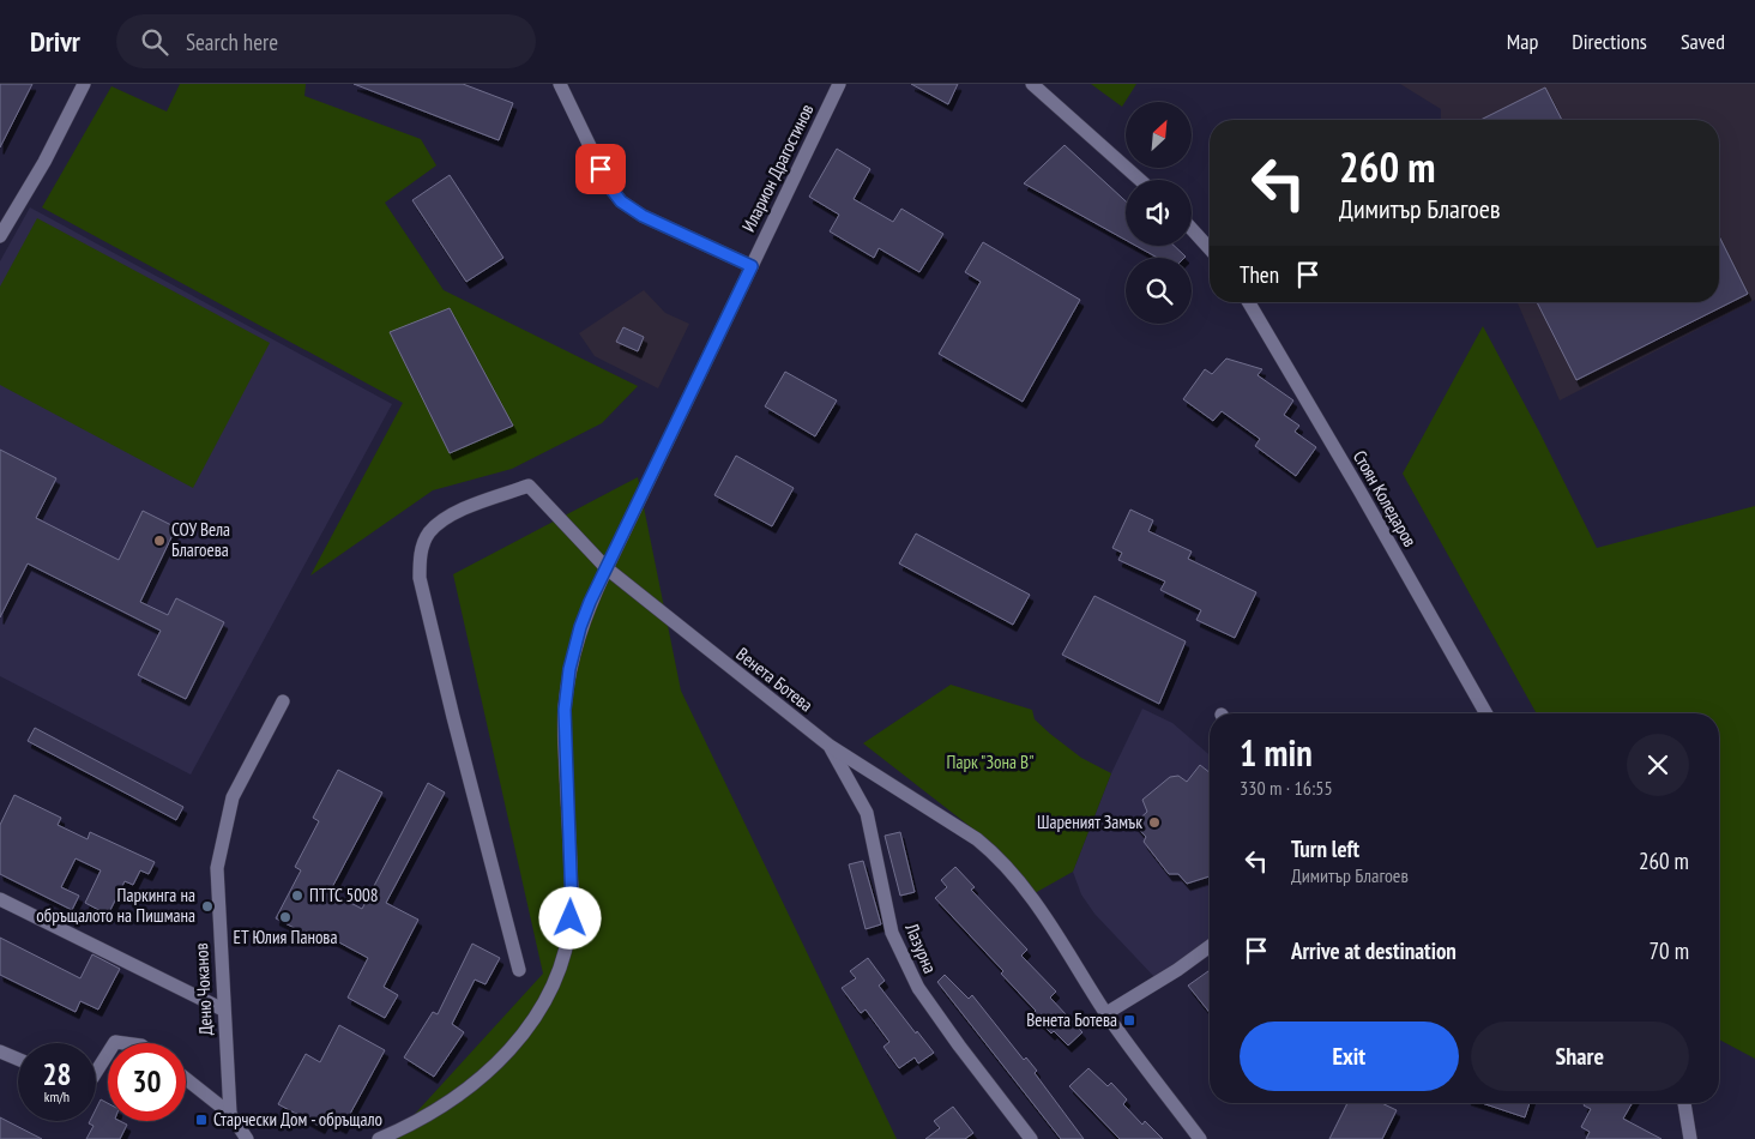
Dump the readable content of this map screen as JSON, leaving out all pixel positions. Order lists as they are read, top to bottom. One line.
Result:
{"streets":{"street":["Иларион Драгостинов","Стоян Коледаров","Венета Ботева","Лазурна","Деню Чоканов"]},"crossings":[["Иларион Драгостинов","Венета Ботева"],["Венета Ботева","Лазурна"]],"parks":["Парк \"Зона В\""],"places":{"other":["СОУ Вела Благоева","Шареният Замък","ПТТС 5008","Паркинга на обръщалото на Пишмана","ЕТ Юлия Панова"],"transit":["Венета Ботева","Старчески Дом - обръщало"]},"north":"top right","page":{"header":"Drivr","search":"Search here","nav":["Map","Directions","Saved"],"turn":["260 m","Димитър Благоев"],"then":"Then","heading":["1 min","330 m · 16:55"],"list":[{"name":"Turn left","note":"Димитър Благоев","value":"260 m"},{"name":"Arrive at destination","value":"70 m"}],"buttons":["Exit","Share"],"speed":"28 km/h","limit":"30"}}
